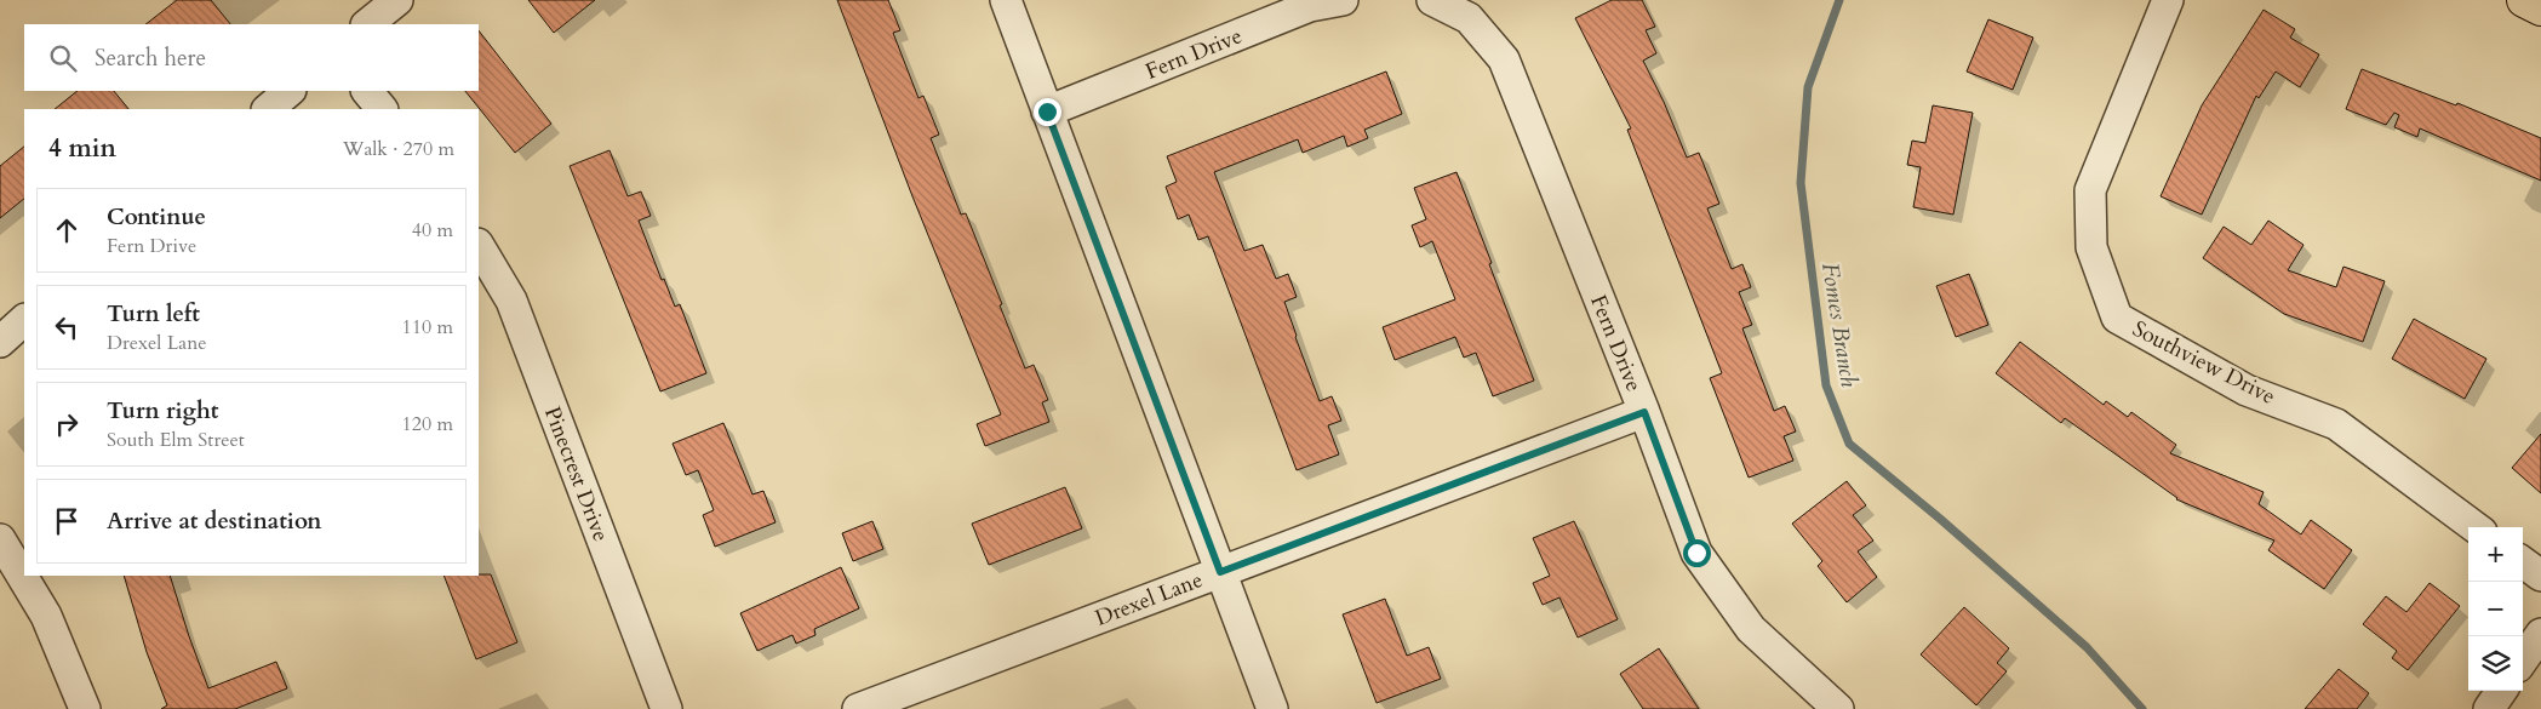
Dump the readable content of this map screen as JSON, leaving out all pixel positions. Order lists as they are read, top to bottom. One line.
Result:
{"streets":{"street":["Fern Drive","Southview Drive","Pinecrest Drive","Drexel Lane"]},"crossings":[["Fern Drive","Drexel Lane"]],"water":["Fomes Branch"],"page":{"search":"Search here","heading":["4 min","Walk · 270 m"],"list":[["Continue","Fern Drive","40 m"],["Turn left","Drexel Lane","110 m"],["Turn right","South Elm Street","120 m"],"Arrive at destination"],"map_buttons":["+","−"]}}
